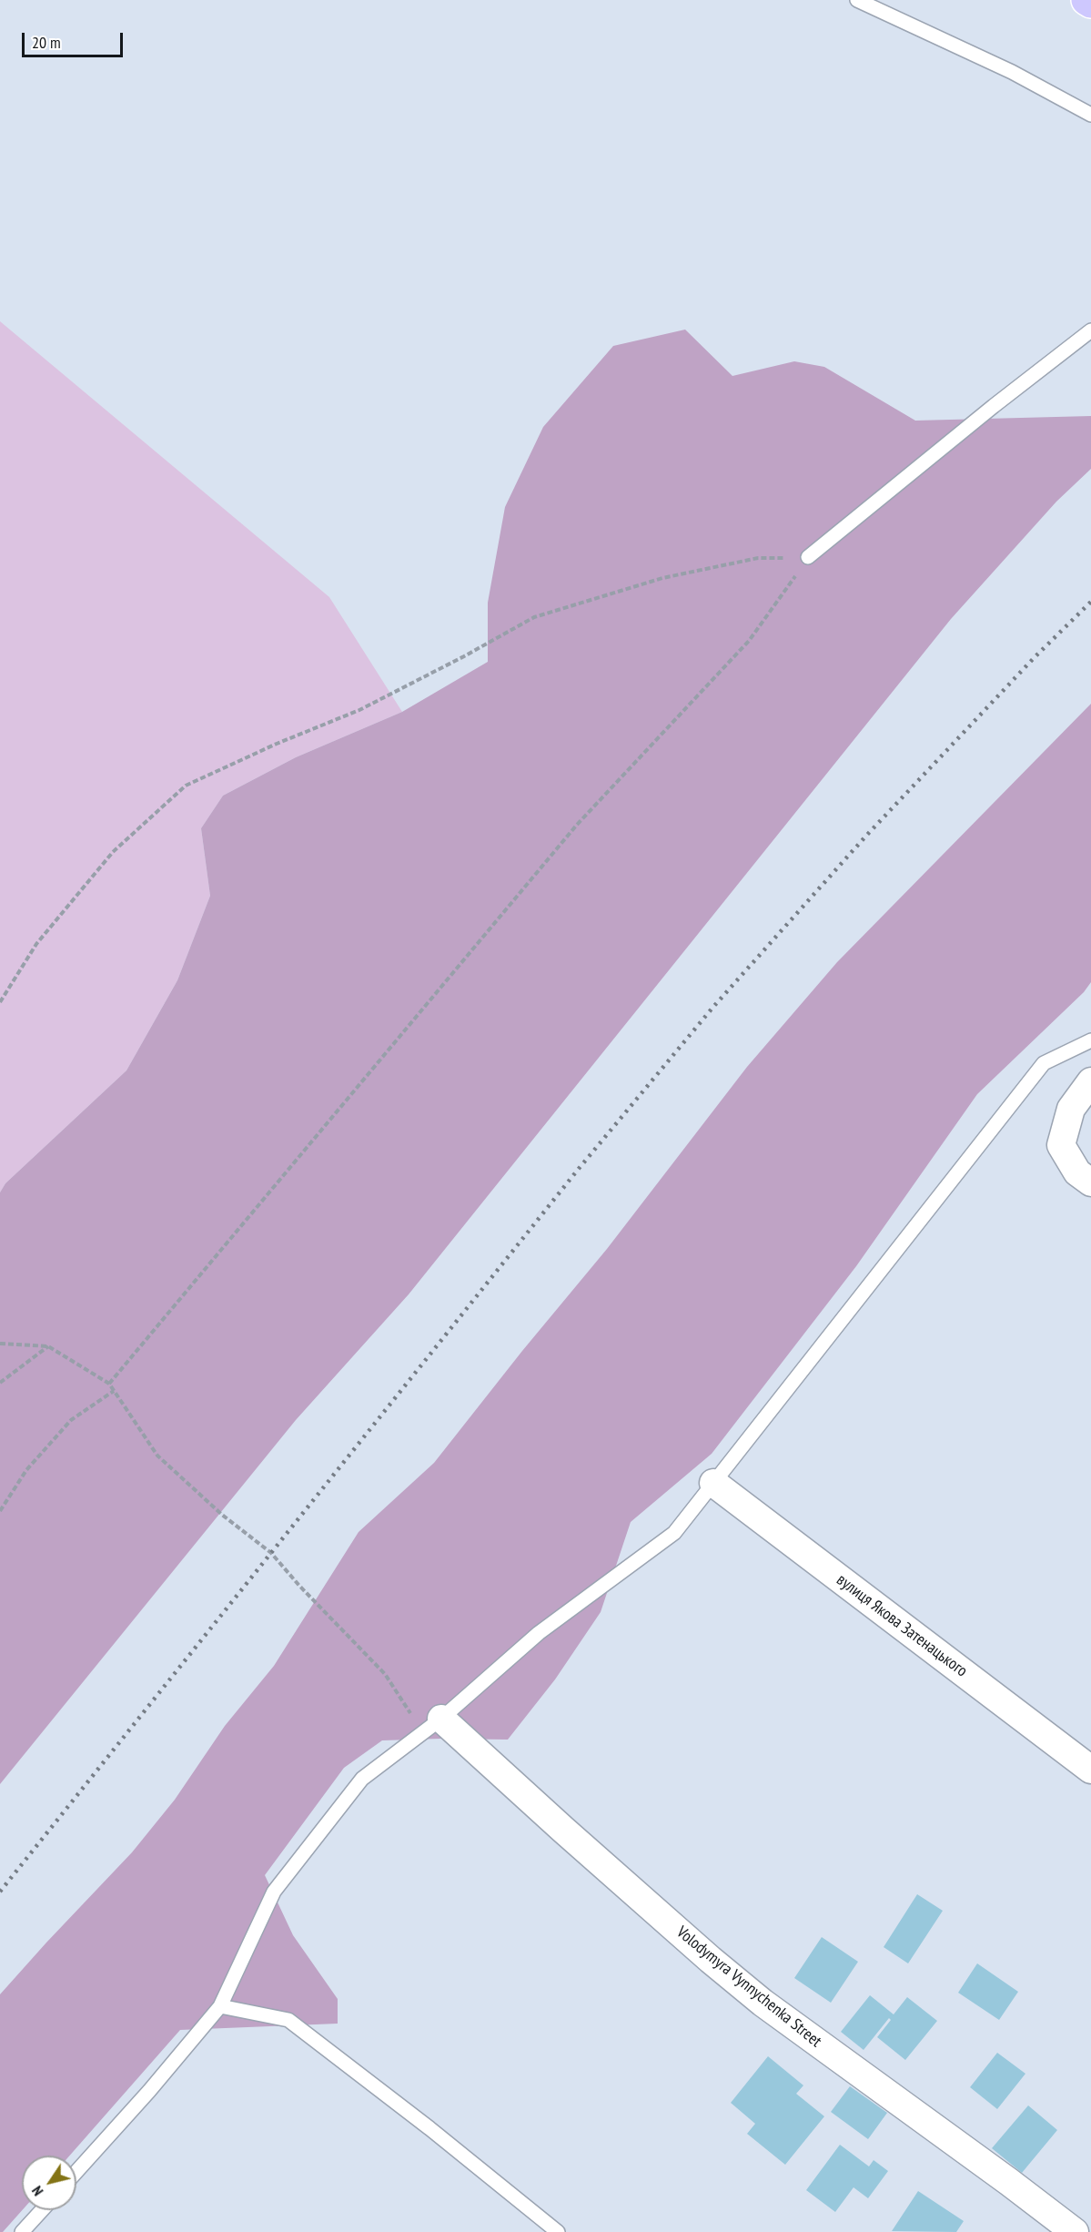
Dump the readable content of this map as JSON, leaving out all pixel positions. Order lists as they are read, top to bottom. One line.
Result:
{"streets":{"street":["вулиця Якова Затенацького","Volodymyra Vynnychenka Street"]},"scale_bar":"20 m","north":"bottom left"}
